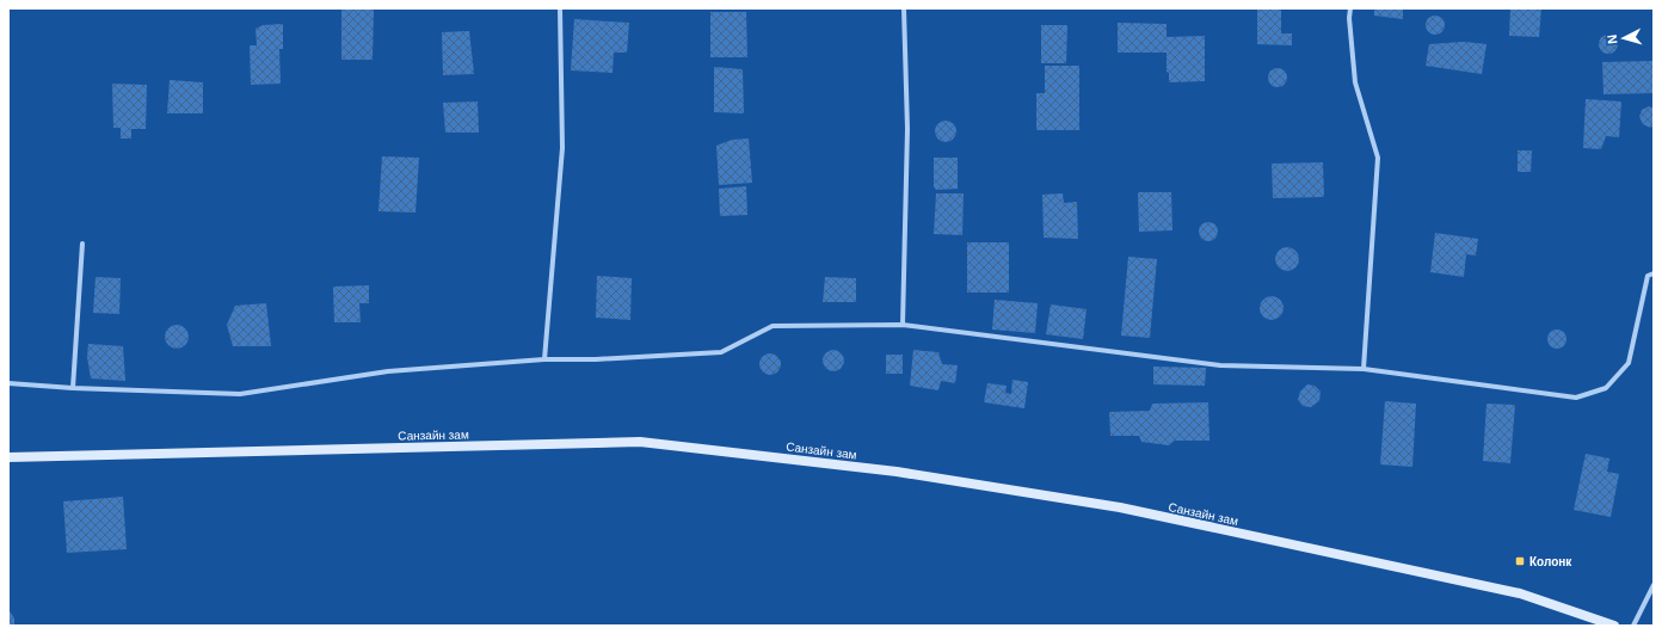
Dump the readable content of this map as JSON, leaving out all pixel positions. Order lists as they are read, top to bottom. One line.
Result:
{"streets":{"main road":["Санзайн зам"]},"places":{"transit":["Колонк"]},"north":"left"}
